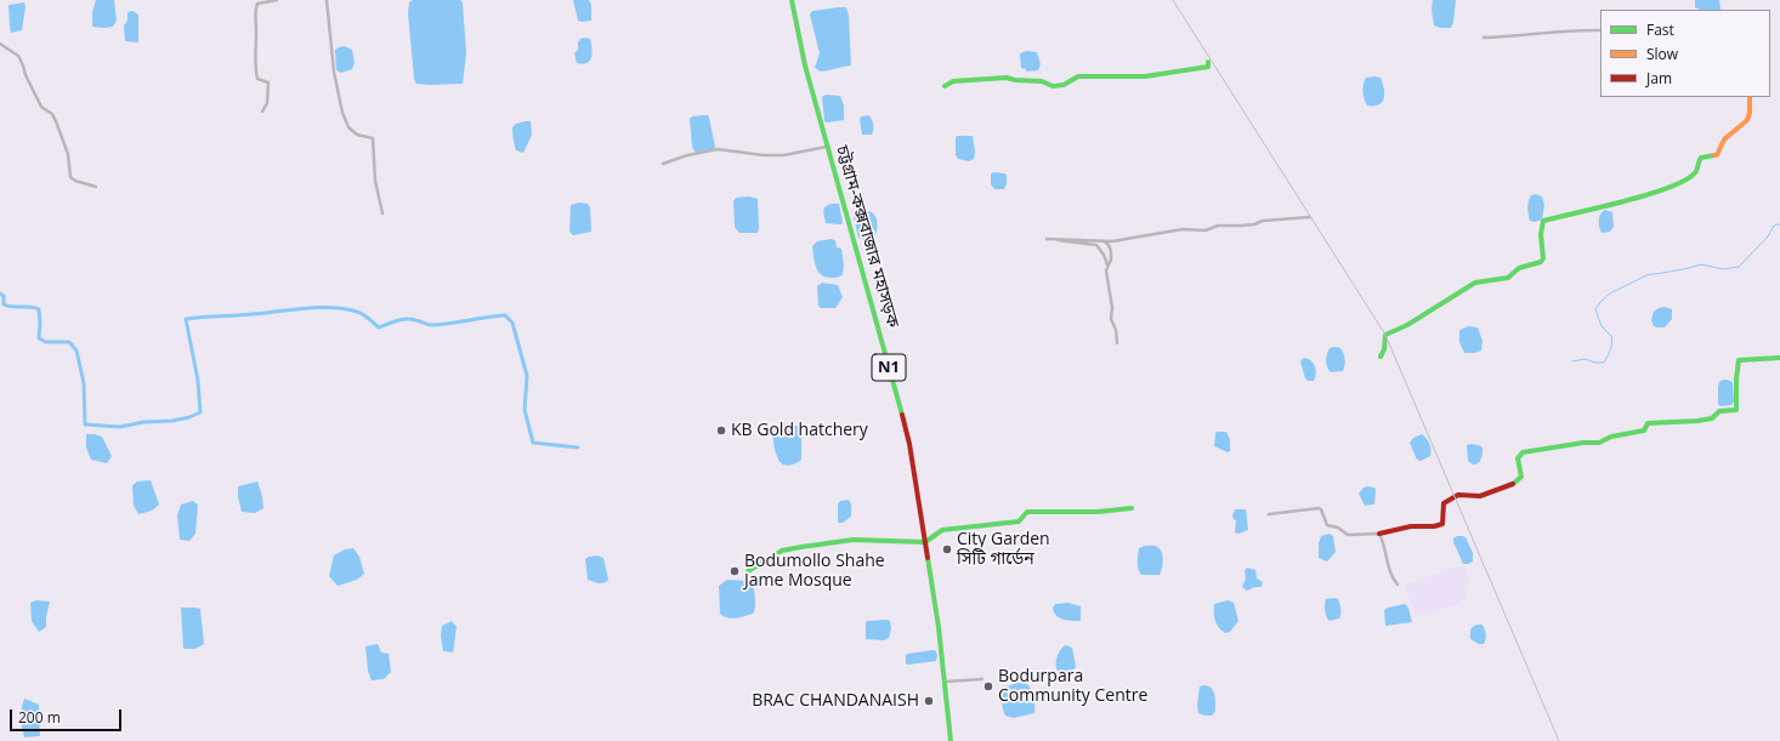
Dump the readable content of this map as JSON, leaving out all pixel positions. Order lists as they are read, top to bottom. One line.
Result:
{"streets":{"main road":["চট্টগ্রাম-কক্সবাজার মহাসড়ক","N1"]},"places":["KB Gold hatchery","City Garden সিটি গার্ডেন","Bodumollo Shahe Jame Mosque","Bodurpara Community Centre","BRAC CHANDANAISH"],"legend":["Fast","Slow","Jam"],"scale_bar":"200 m"}
